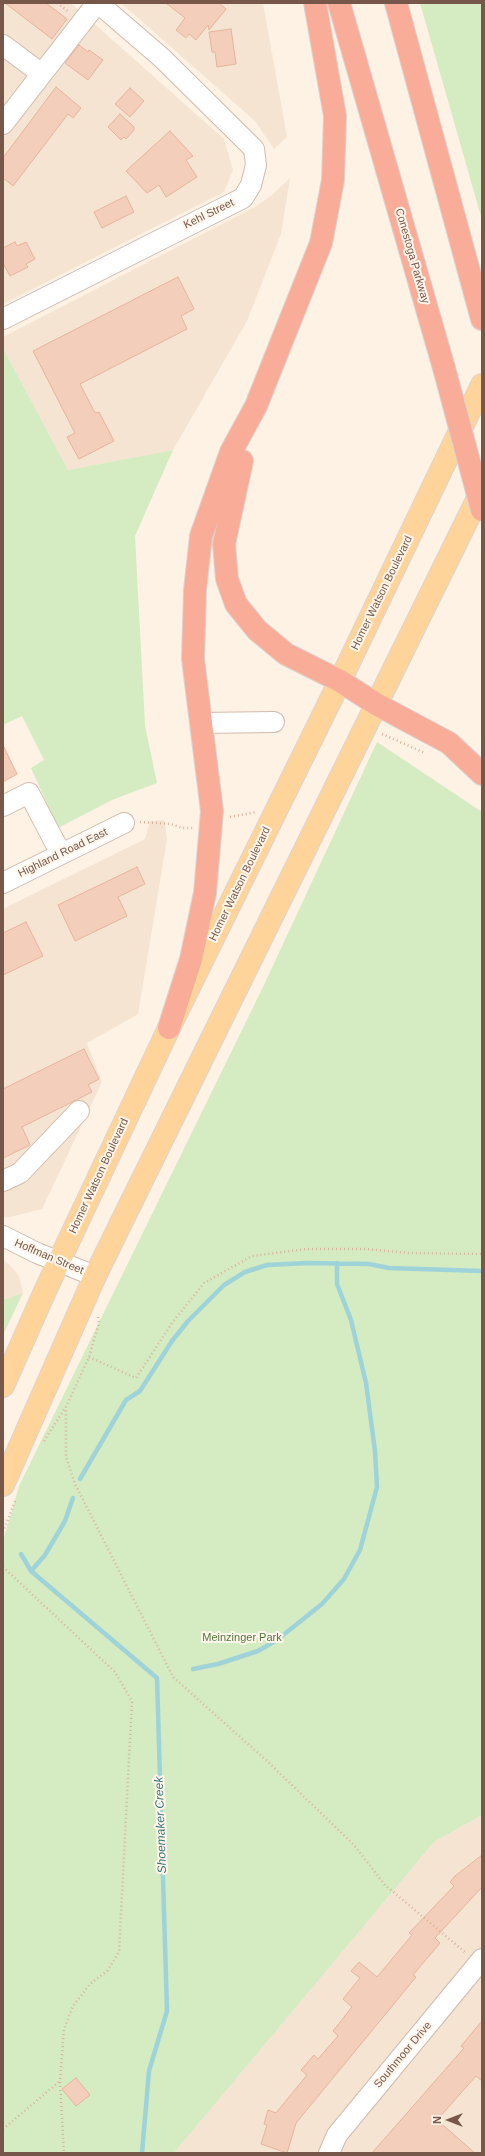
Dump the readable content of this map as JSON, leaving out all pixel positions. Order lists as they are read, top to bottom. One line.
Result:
{"streets":{"highway":["Conestoga Parkway"],"main road":["Homer Watson Boulevard"],"street":["Kehl Street","Highland Road East","Hoffman Street","Southmoor Drive"]},"crossings":[["Homer Watson Boulevard","Hoffman Street"]],"water":["Shoemaker Creek"],"parks":["Meinzinger Park"],"north":"left"}
